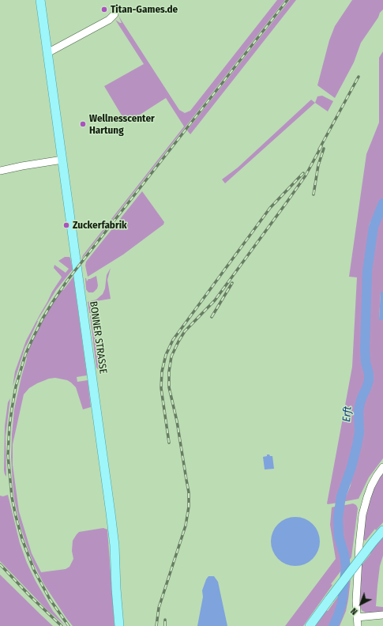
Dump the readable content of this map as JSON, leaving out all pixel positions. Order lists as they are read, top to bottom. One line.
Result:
{"streets":{"main road":["BONNER STRASSE"]},"water":["Erft"],"places":["Titan-Games.de","Wellnesscenter Hartung","Zuckerfabrik"],"north":"bottom left"}
